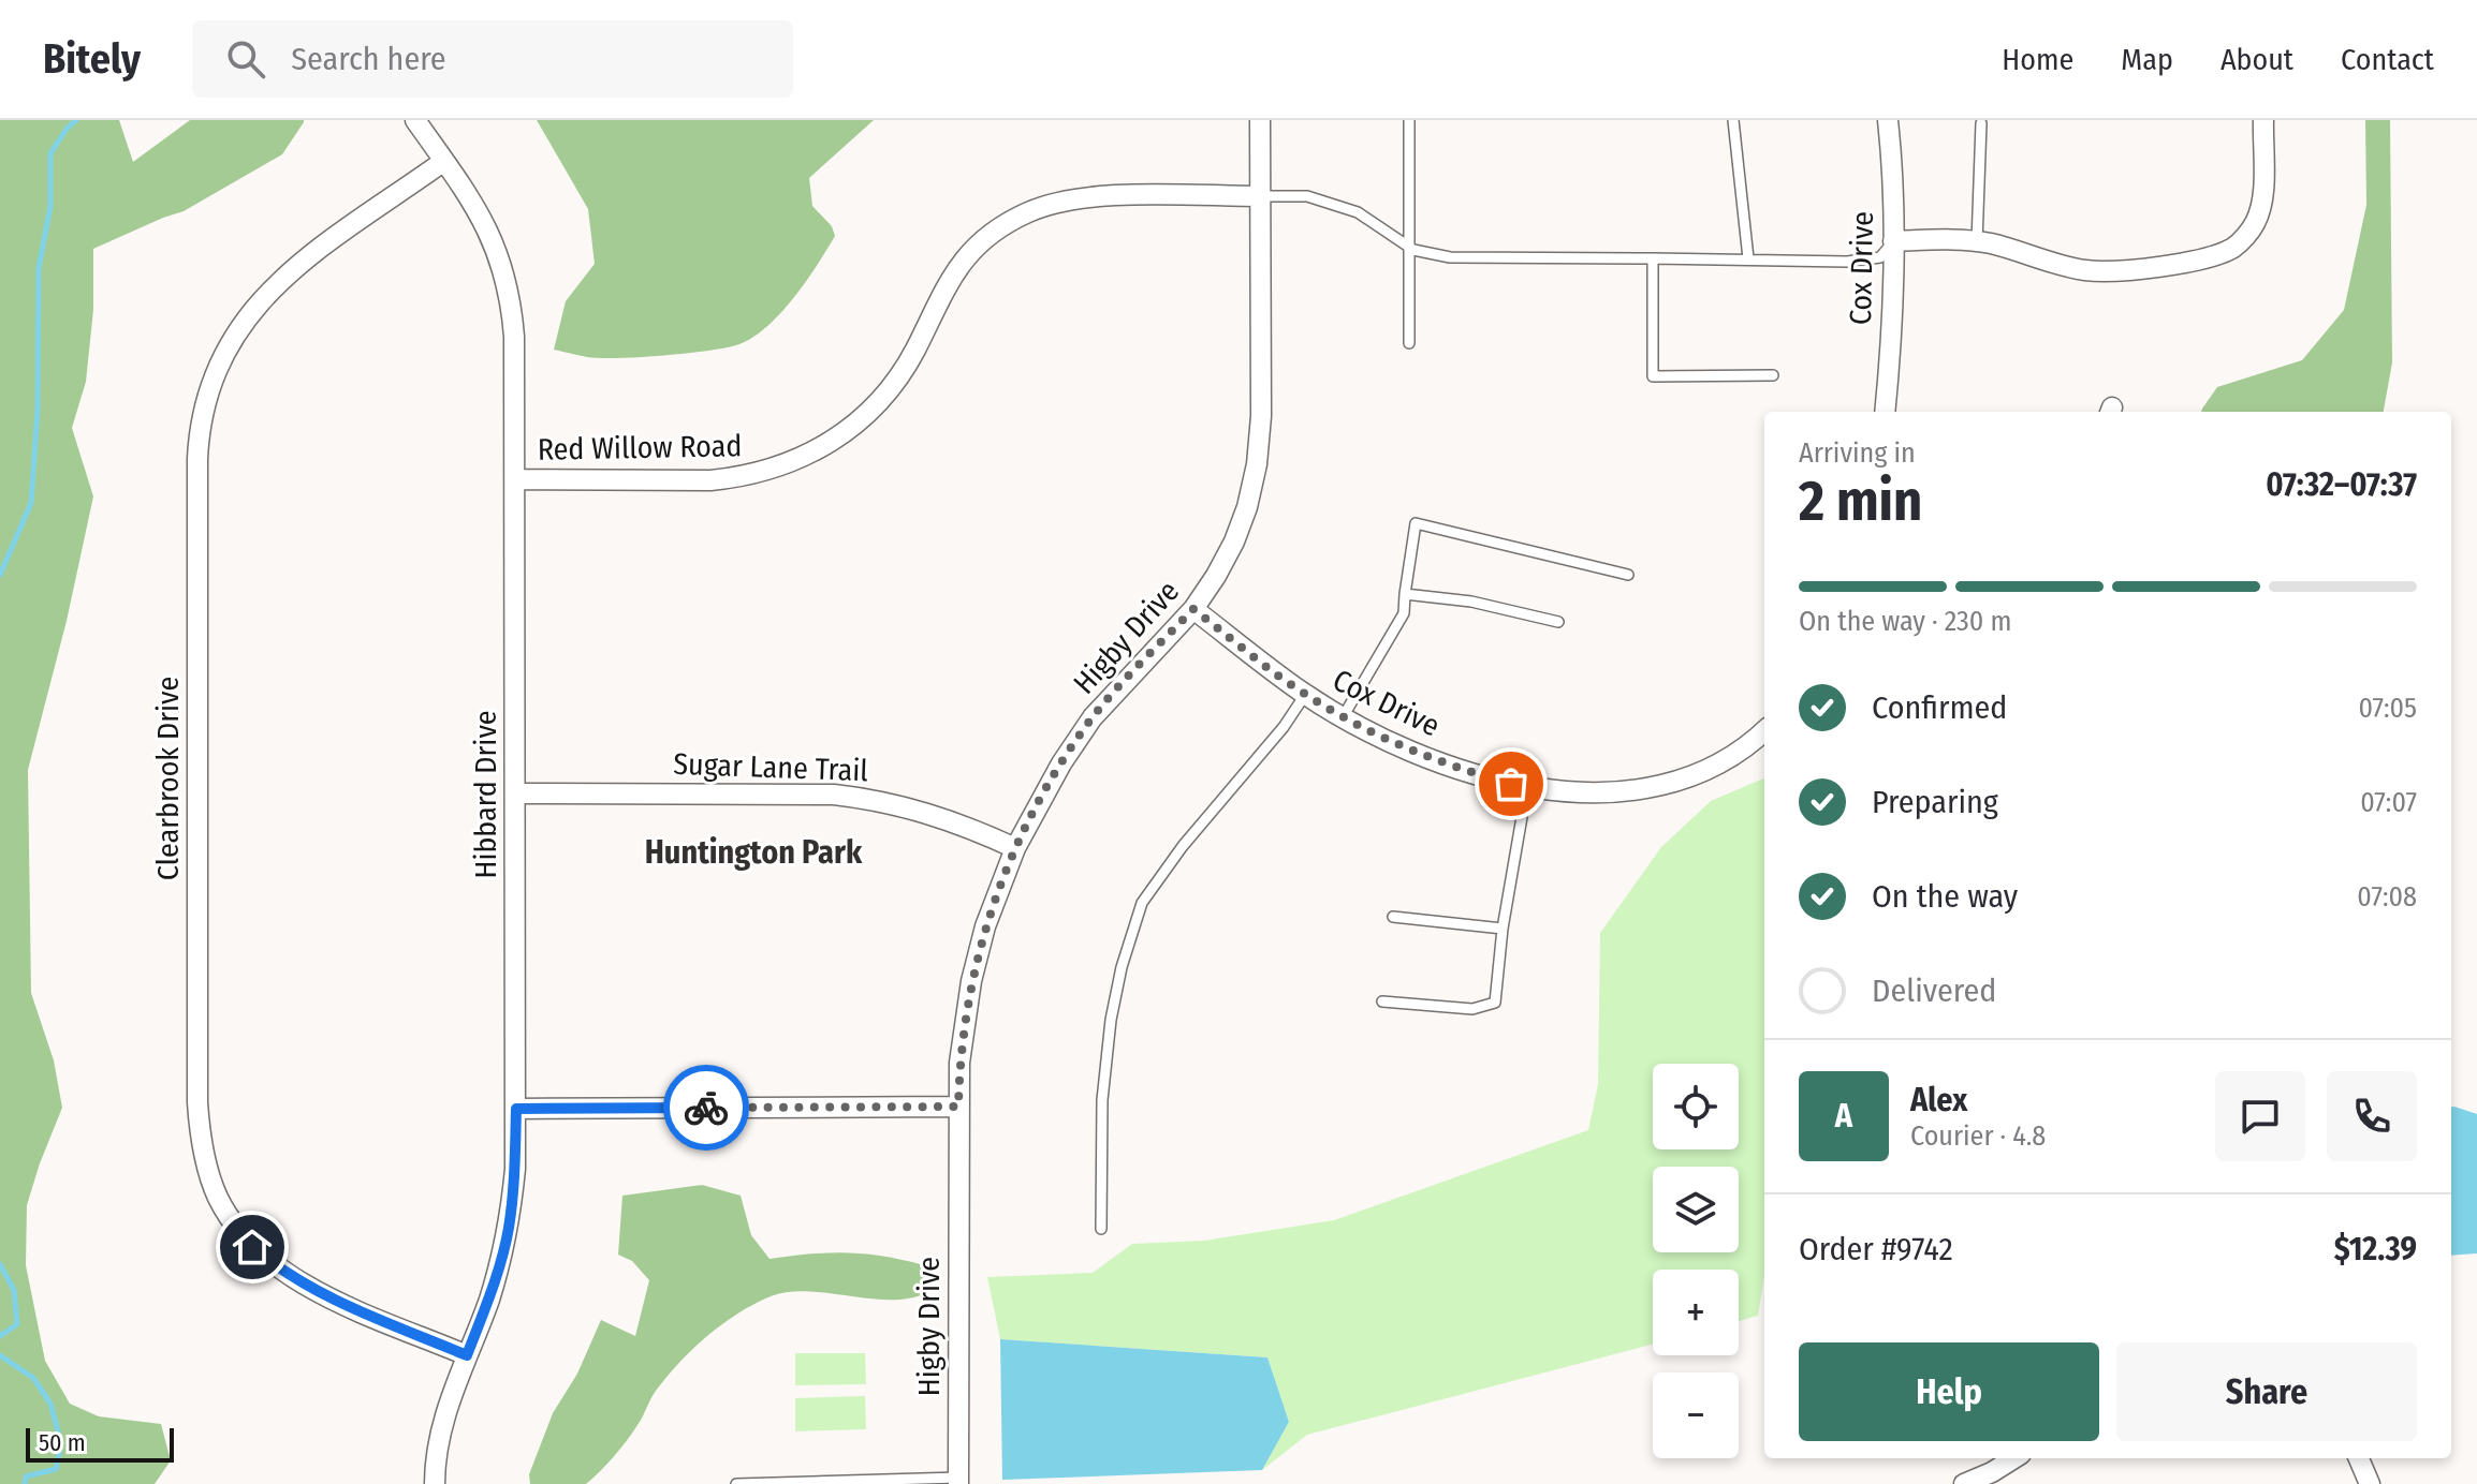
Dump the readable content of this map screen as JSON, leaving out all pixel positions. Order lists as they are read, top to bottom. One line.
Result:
{"streets":{"street":["Cox Drive","Red Willow Road","Higby Drive","Sugar Lane Trail","Clearbrook Drive","Hibbard Drive"]},"crossings":[["Cox Drive","Higby Drive"],["Red Willow Road","Higby Drive"],["Red Willow Road","Hibbard Drive"],["Higby Drive","Sugar Lane Trail"],["Sugar Lane Trail","Hibbard Drive"],["Clearbrook Drive","Hibbard Drive"]],"districts":["Huntington Park"],"scale_bar":"50 m","page":{"header":"Bitely","search":"Search here","nav":["Home","Map","About","Contact"],"heading":["2 min","Arriving in","07:32–07:37"],"panel":["Alex","Courier · 4.8","Order #9742","$12.39"],"bar":"On the way · 230 m","list":[["Confirmed","07:05"],["Preparing","07:07"],["On the way","07:08"],"Delivered"],"map_buttons":["+","−"],"round":"A","buttons":["Help","Share"],"scale":"50 m"}}
